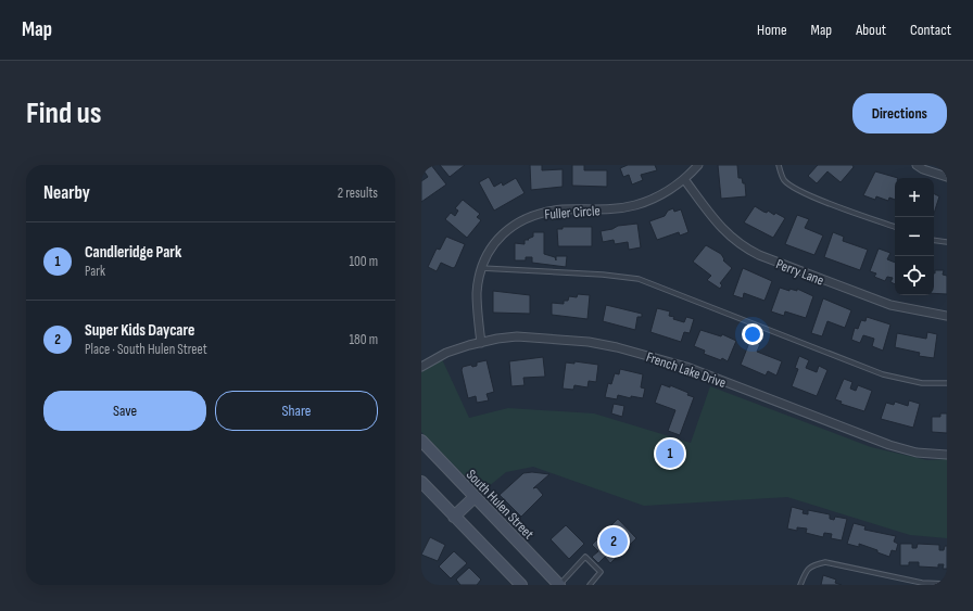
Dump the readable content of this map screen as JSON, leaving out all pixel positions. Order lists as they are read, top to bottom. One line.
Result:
{"streets":{"main road":["South Hulen Street"],"street":["Fuller Circle","Perry Lane","French Lake Drive"]},"crossings":[["Fuller Circle","Perry Lane"],["Fuller Circle","French Lake Drive"]],"page":{"header":"Map","nav":["Home","Map","About","Contact"],"buttons":["Directions",["Save","Share"]],"title":"Find us","heading":["Nearby","2 results"],"map_buttons":["+","−"],"list":[{"mark":"1","name":"Candleridge Park","note":"Park","value":"100 m"},{"mark":"2","name":"Super Kids Daycare","note":"Place · South Hulen Street","value":"180 m"}],"pins":["1","2"]}}
